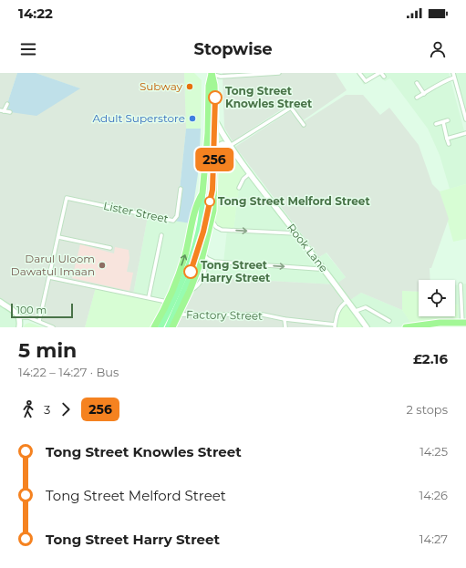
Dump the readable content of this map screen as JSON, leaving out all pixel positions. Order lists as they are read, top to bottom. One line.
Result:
{"streets":{"street":["Lister Street","Rook Lane","Factory Street"]},"places":["Subway","Tong Street Knowles Street","Adult Superstore","Tong Street Melford Street","Darul Uloom Dawatul Imaan","Tong Street Harry Street"],"lines":["bus line 256"],"scale_bar":"100 m","page":{"status":"14:22","header":"Stopwise","on_map":"256","scale":"100 m","heading":["5 min","14:22 – 14:27 · Bus","£2.16"],"legs":["3","256","2 stops"],"list":[{"name":"Tong Street Knowles Street","value":"14:25"},{"name":"Tong Street Melford Street","value":"14:26"},{"name":"Tong Street Harry Street","value":"14:27"}]}}
